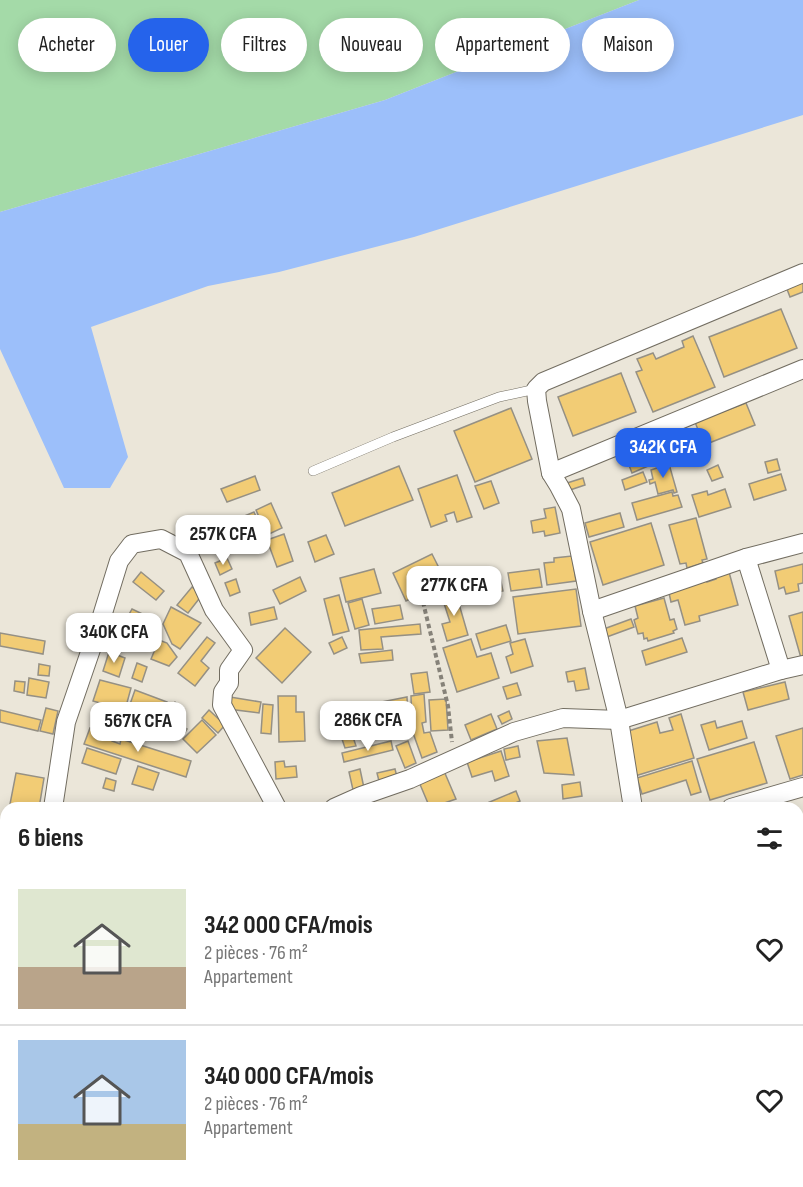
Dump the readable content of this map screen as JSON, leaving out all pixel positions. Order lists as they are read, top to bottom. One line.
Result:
{"page":{"chip":["Acheter","Louer","Filtres","Nouveau","Appartement","Maison"],"price":["342K CFA","257K CFA","277K CFA","340K CFA","286K CFA","567K CFA"],"heading":"6 biens","list":[{"name":"342 000 CFA/mois","note":"2 pièces · 76 m² · Appartement"},{"name":"340 000 CFA/mois","note":"2 pièces · 76 m² · Appartement"}]}}
